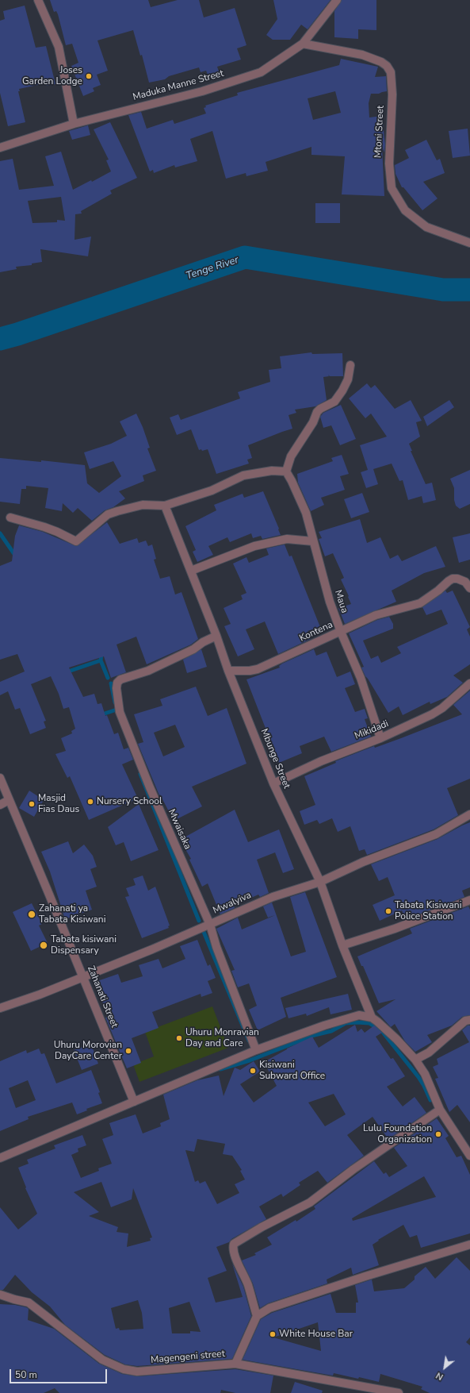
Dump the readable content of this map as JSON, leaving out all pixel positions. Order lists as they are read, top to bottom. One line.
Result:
{"streets":{"street":["Maduka Manne Street","Mtoni Street","Maua","Kontena","Mikidadi","Mbunge Street","Mwaisaka","Mwalyiva","Zahanati Street","Magengeni street"]},"crossings":[["Maduka Manne Street","Mtoni Street"],["Maua","Kontena"],["Maua","Mikidadi"],["Kontena","Mbunge Street"],["Mikidadi","Mbunge Street"],["Mbunge Street","Mwaisaka"],["Mbunge Street","Mwalyiva"],["Mwaisaka","Mwalyiva"],["Mwalyiva","Zahanati Street"]],"water":["Tenge River"],"places":["Joses Garden Lodge","Nursery School","Masjid Fias Daus","Tabata Kisiwani Police Station","Zahanati ya Tabata Kisiwani","Tabata kisiwani Dispensary","Uhuru Monravian Day and Care","Uhuru Morovian DayCare Center","Kisiwani Subward Office","Lulu Foundation Organization","White House Bar"],"scale_bar":"50 m","north":"bottom left"}
